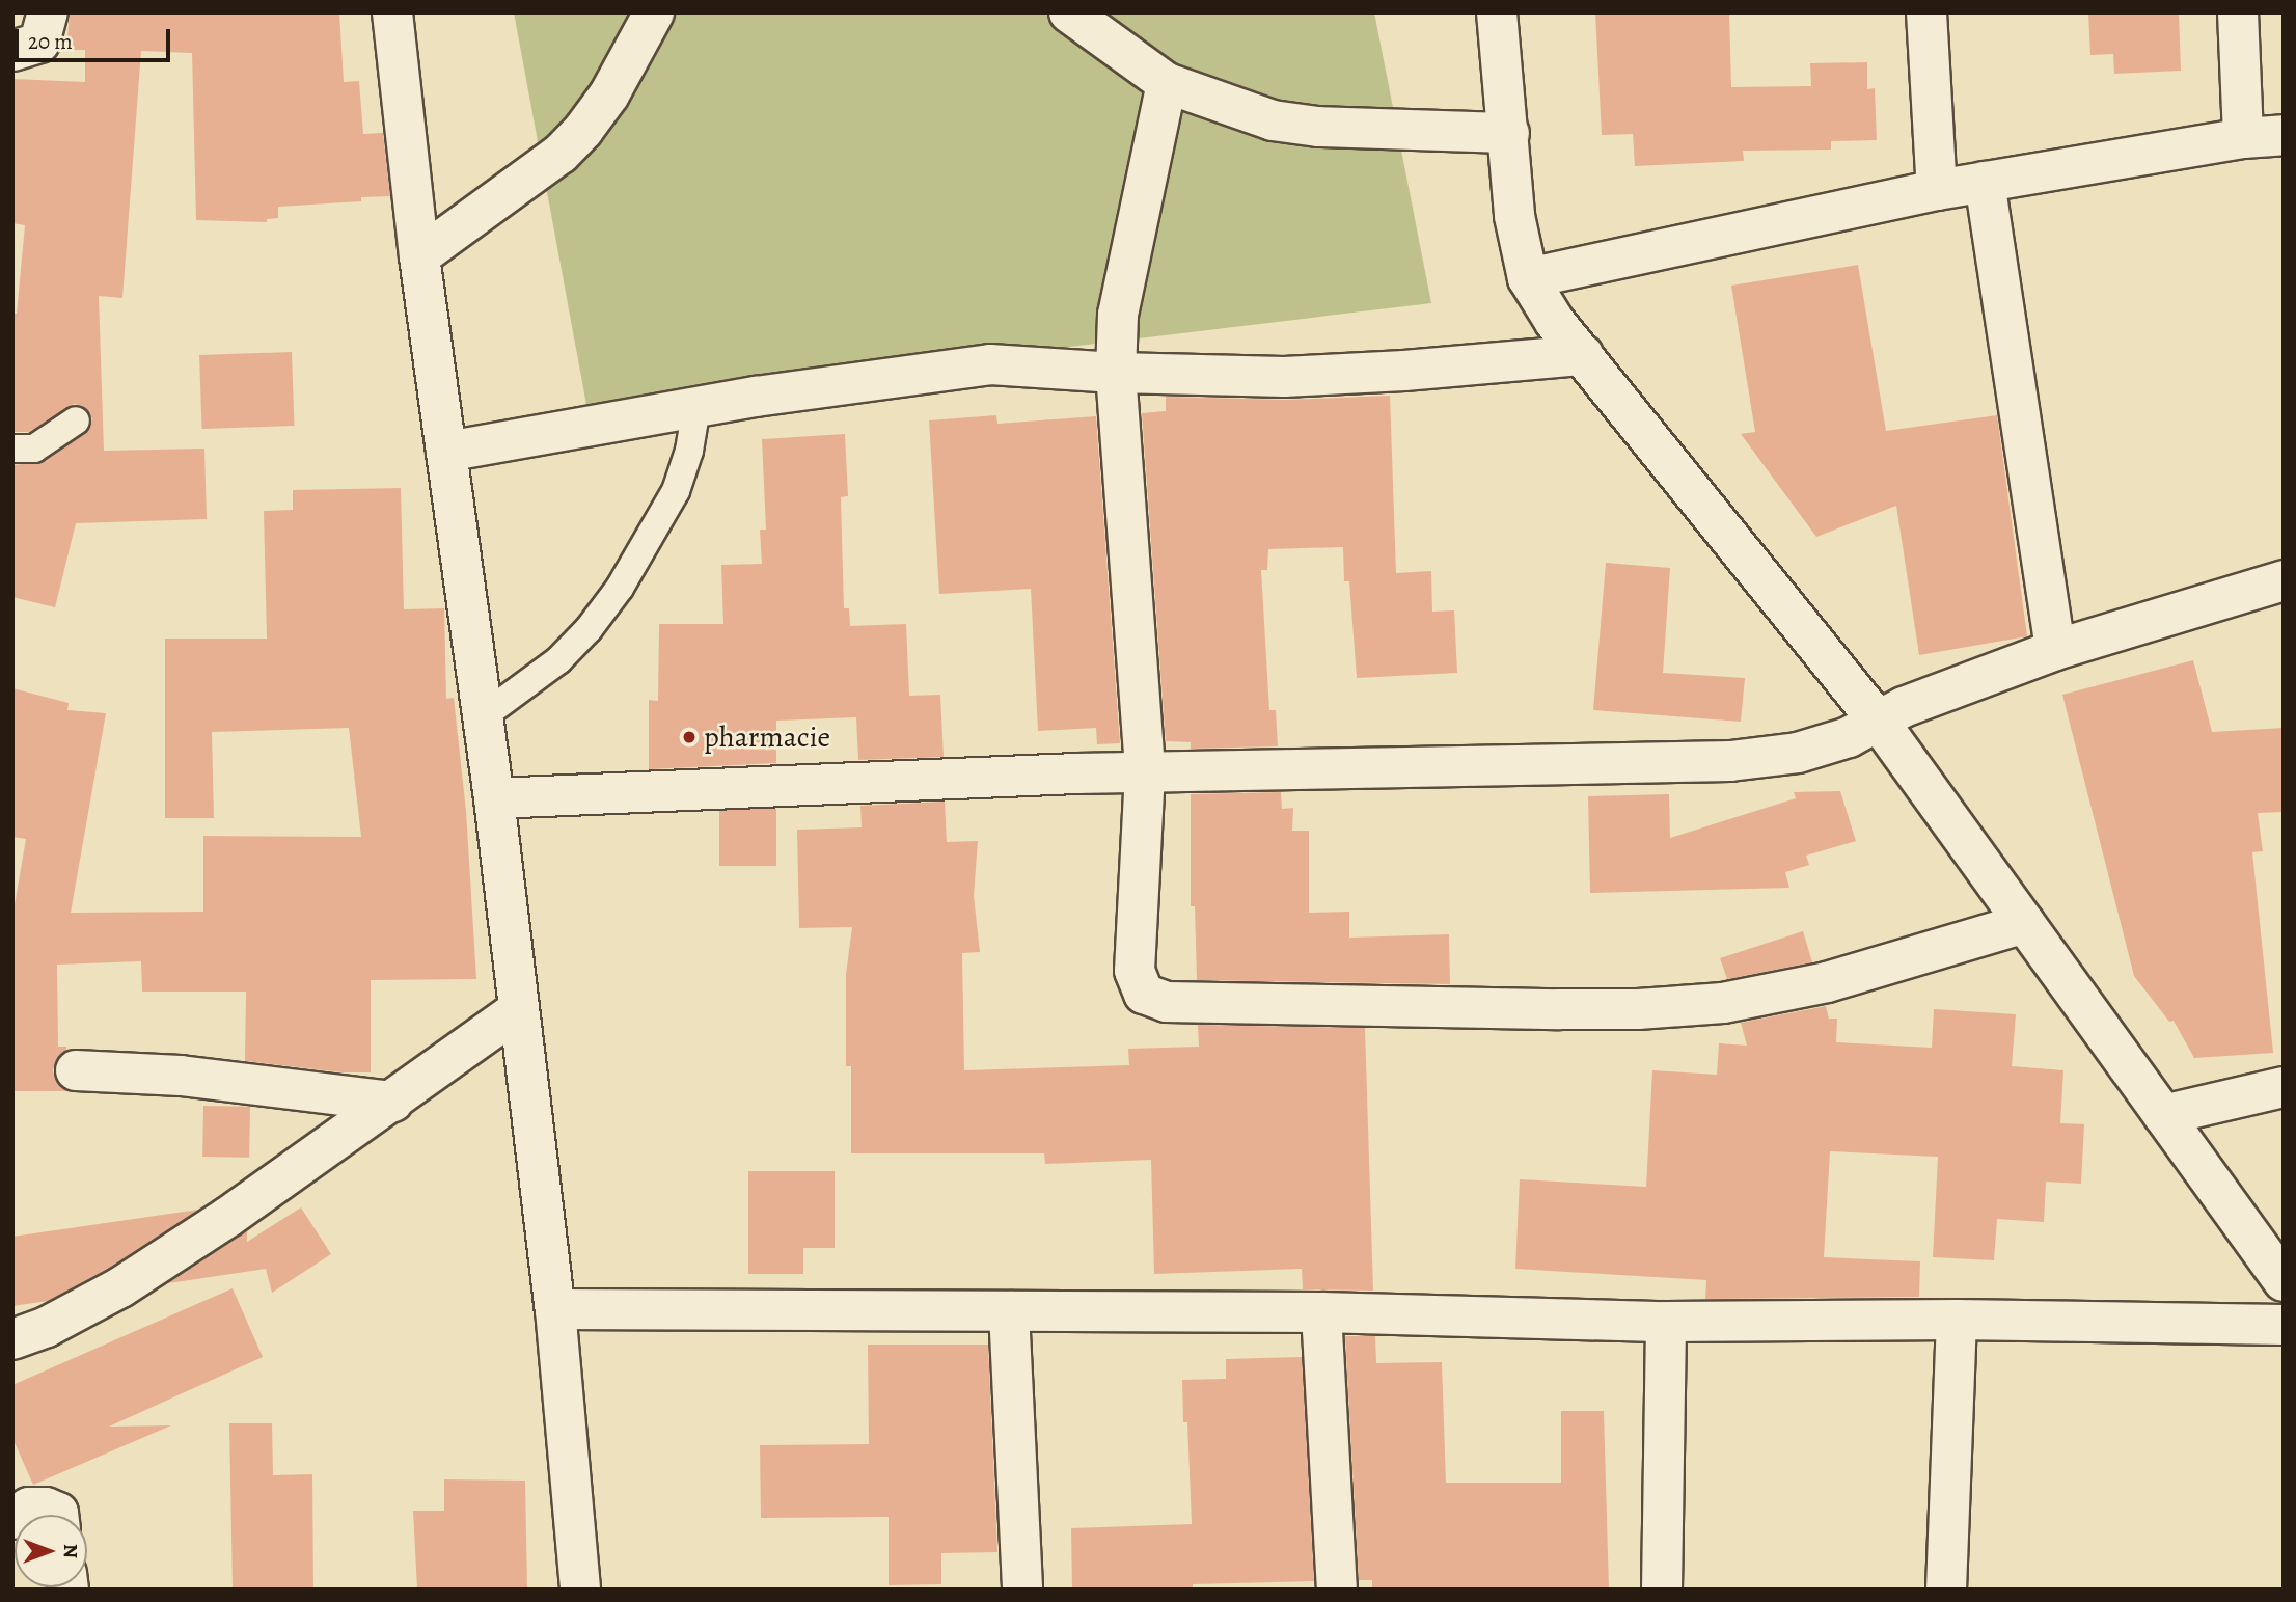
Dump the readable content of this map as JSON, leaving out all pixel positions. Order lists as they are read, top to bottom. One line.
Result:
{"places":["pharmacie"],"scale_bar":"20 m","north":"right"}
